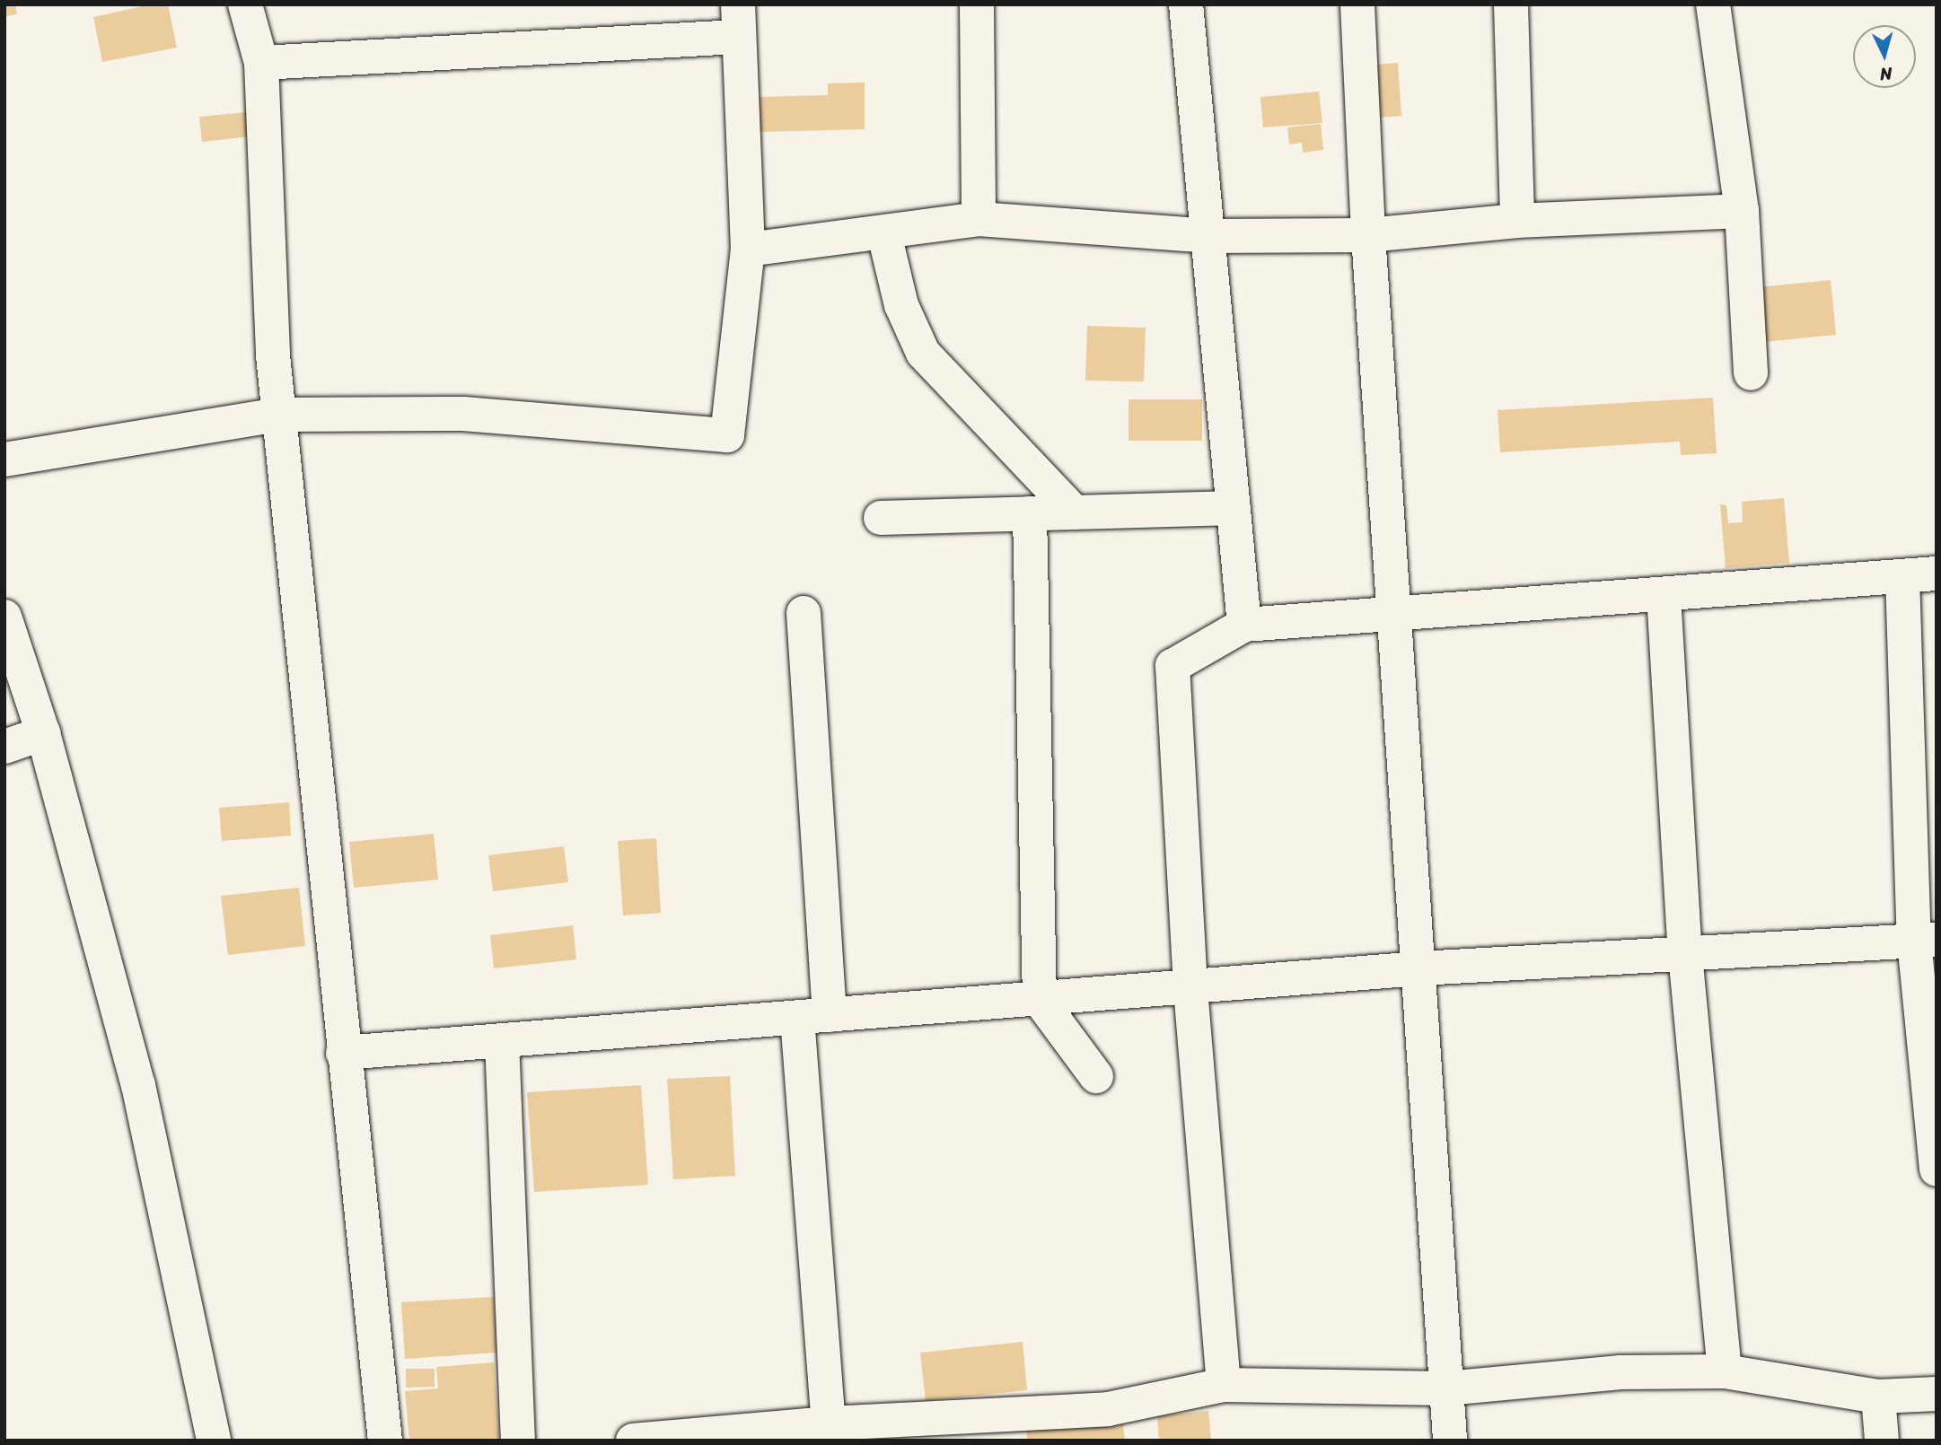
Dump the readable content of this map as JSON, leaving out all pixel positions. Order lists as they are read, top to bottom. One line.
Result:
{"north":"bottom"}
